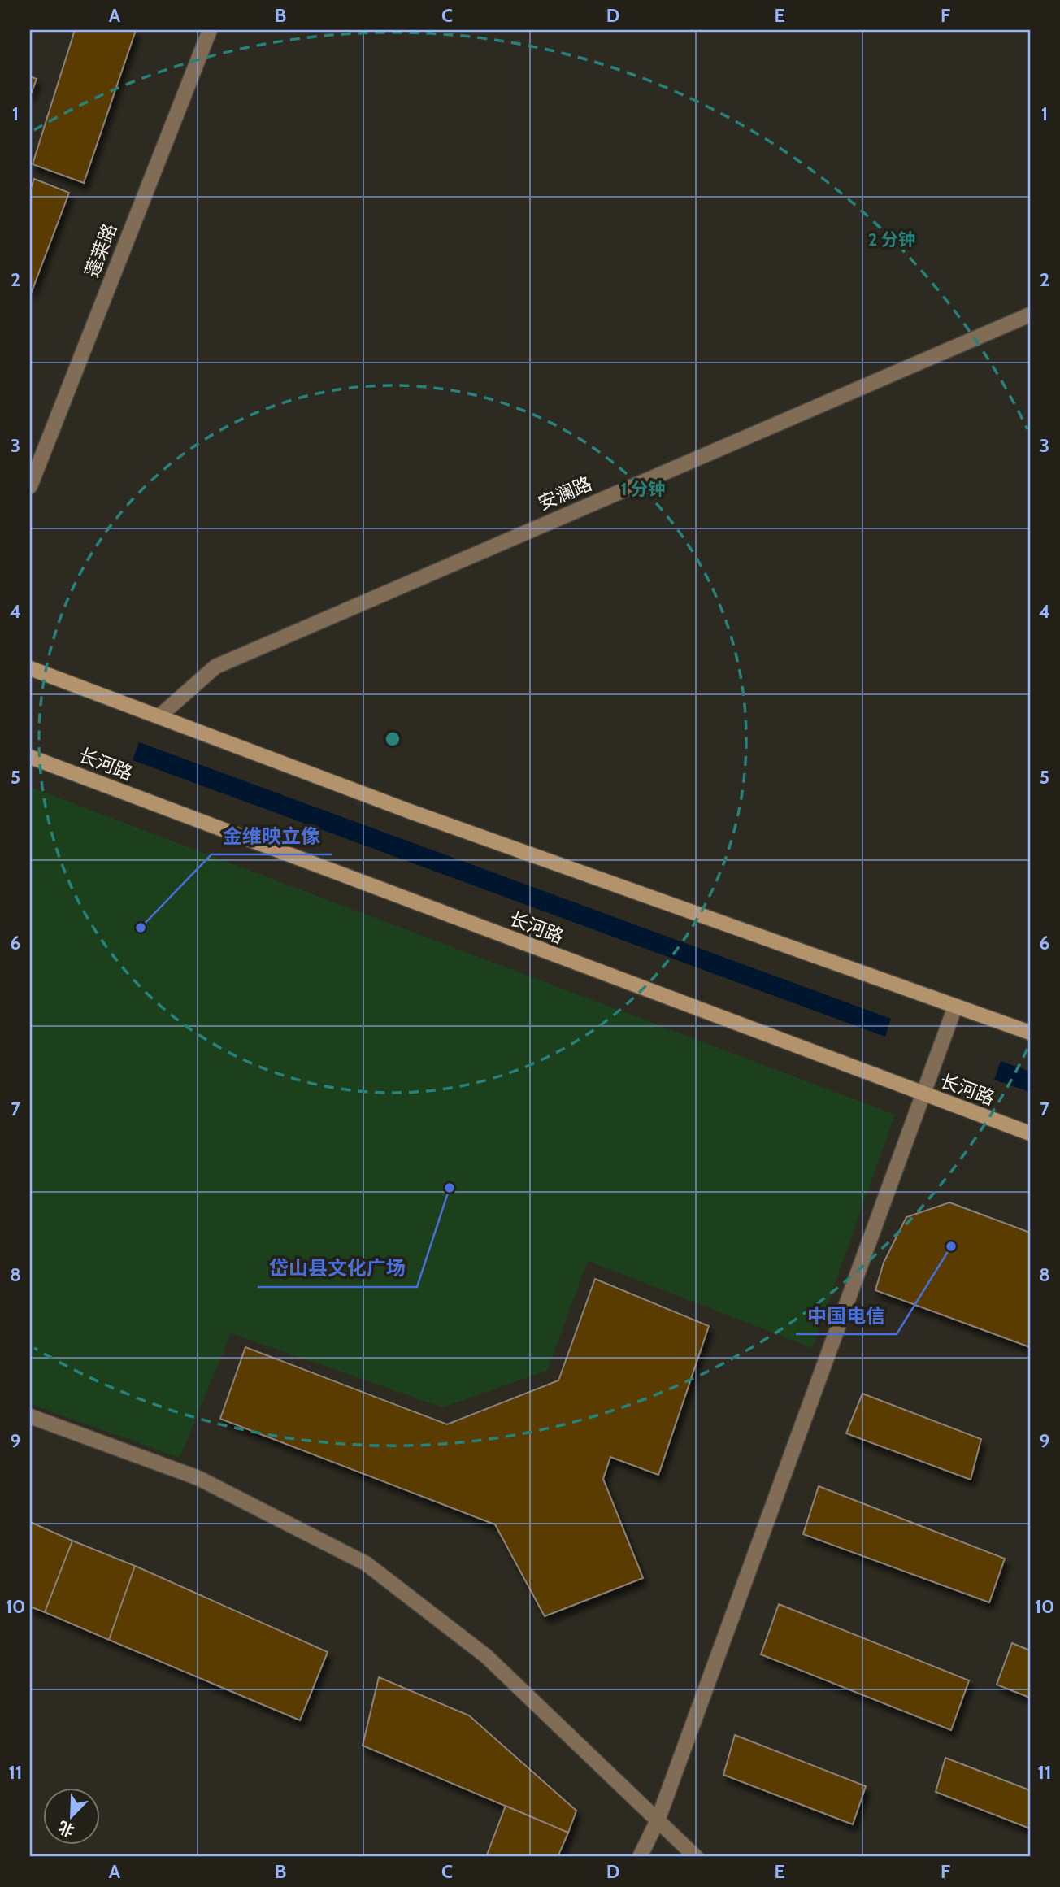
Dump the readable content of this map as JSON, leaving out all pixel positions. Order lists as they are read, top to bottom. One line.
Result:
{"streets":{"main road":["长河路"],"street":["蓬莱路","安澜路"]},"places":["金维映立像","岱山县文化广场","中国电信"],"north":"bottom left","grid":{"columns":["A","B","C","D","E","F"],"rows":["1","2","3","4","5","6","7","8","9","10","11"]},"rings":["2 分钟","1 分钟"]}
